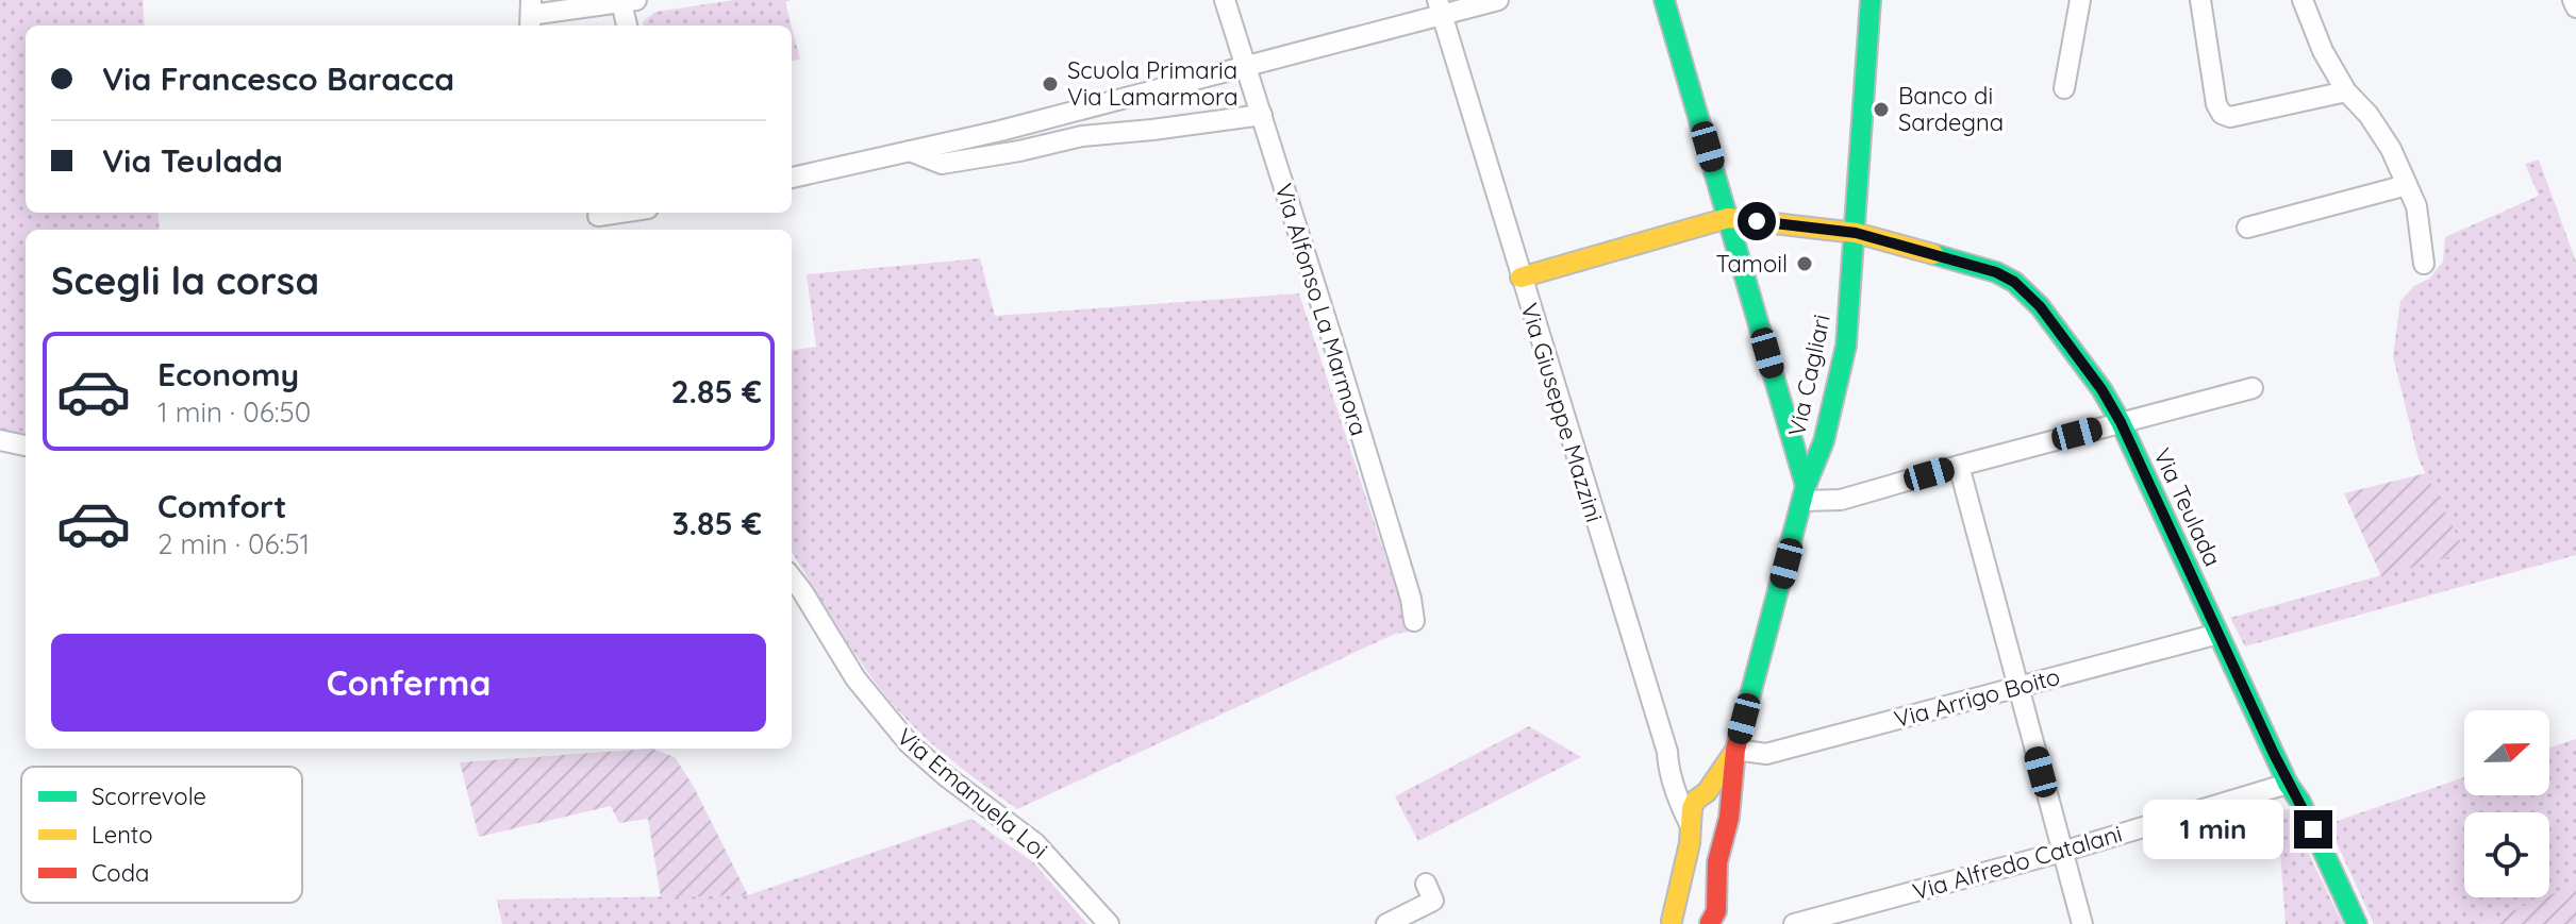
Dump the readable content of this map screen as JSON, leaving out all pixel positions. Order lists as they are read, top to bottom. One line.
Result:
{"streets":{"street":["Via Alfonso La Marmora","Via Cagliari","Via Giuseppe Mazzini","Via Teulada","Via Arrigo Boito","Via Emanuela Loi","Via Alfredo Catalani"]},"crossings":[["Via Cagliari","Via Giuseppe Mazzini"],["Via Cagliari","Via Teulada"],["Via Cagliari","Via Arrigo Boito"],["Via Teulada","Via Arrigo Boito"],["Via Teulada","Via Alfredo Catalani"]],"places":["Scuola Primaria Via Lamarmora","Banco di Sardegna","Tamoil"],"legend":["Scorrevole","Lento","Coda"],"north":"right","page":{"banner":["Via Francesco Baracca","Via Teulada"],"heading":"Scegli la corsa","list":[{"name":"Economy","note":"1 min · 06:50","value":"2.85 €"},{"name":"Comfort","note":"2 min · 06:51","value":"3.85 €"}],"buttons":"Conferma","bubble":"1 min"}}
